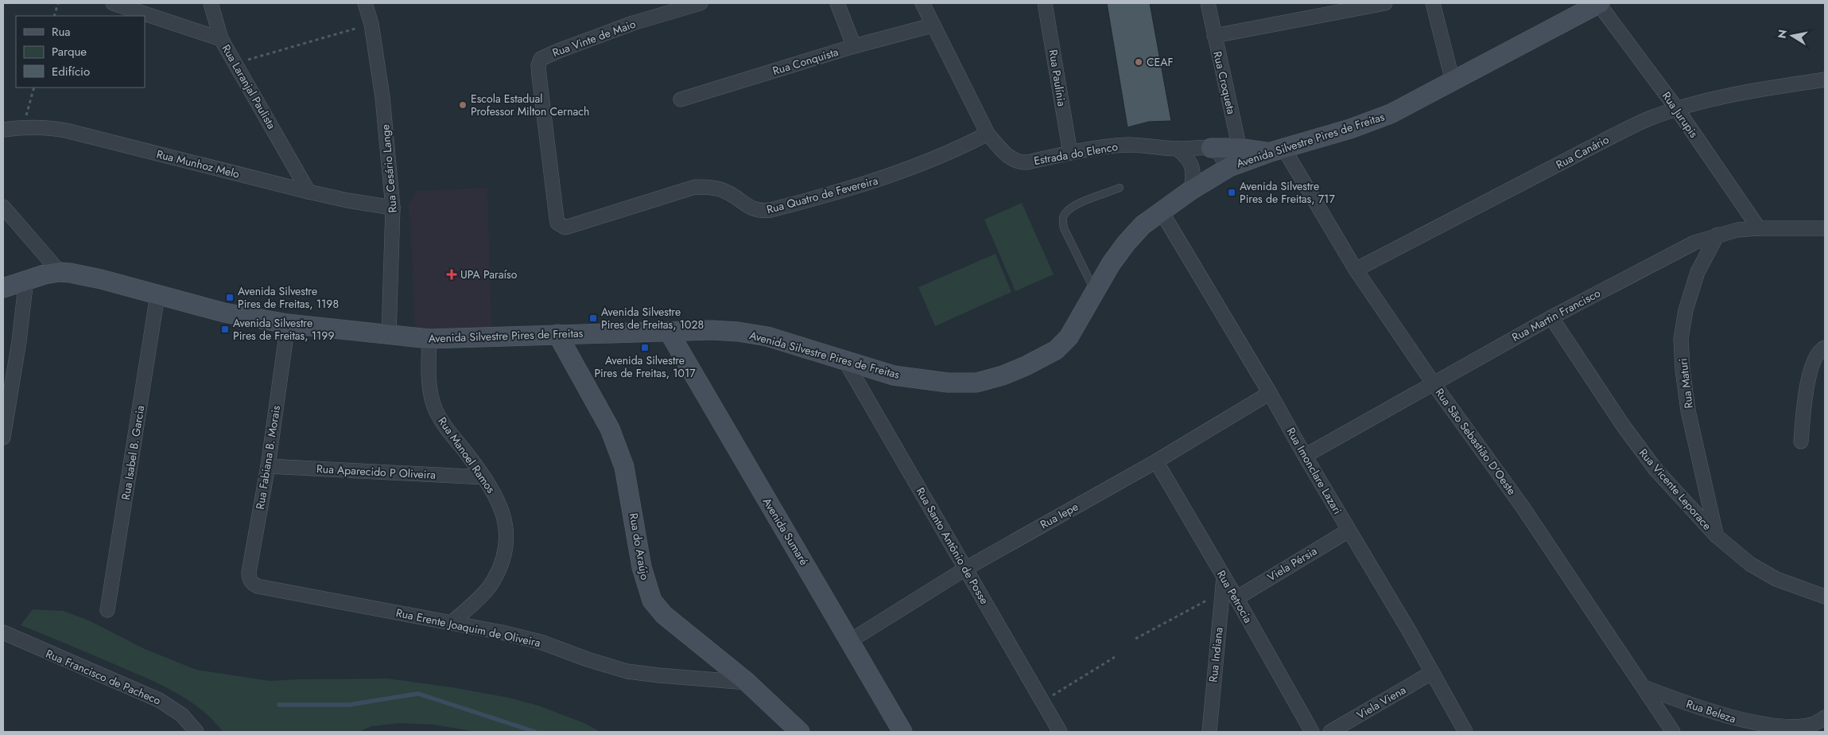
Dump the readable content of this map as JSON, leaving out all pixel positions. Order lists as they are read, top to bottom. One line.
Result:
{"streets":{"main road":["Avenida Silvestre Pires de Freitas","Avenida Sumaré","Rua do Araújo"],"street":["Rua Vinte de Maio","Rua Conquista","Rua Paulínia","Rua Croqueta","Rua Laranjal Paulista","Rua Jurupis","Rua Canário","Estrada do Elenco","Rua Munhoz Melo","Rua Cesário Lange","Rua Quatro de Fevereira","Rua Martin Francisco","Rua Maturi","Rua São Sebastião D'Oeste","Rua Isabel B. Garcia","Rua Manoel Ramos","Rua Fabiana B. Morais","Rua Imonclare Lazari","Rua Aparecido P Oliveira","Rua Vicente Leporace","Rua Iepe","Rua Santo Antônio de Posse","Viela Pérsia","Rua Petrocia","Rua Erente Joaquim de Oliveira","Rua Indiana","Rua Francisco de Pacheco","Viela Viena","Rua Beleza"]},"crossings":[["Rua Vinte de Maio","Rua Quatro de Fevereira"],["Rua Conquista","Estrada do Elenco"],["Rua Paulínia","Estrada do Elenco"],["Rua Croqueta","Avenida Silvestre Pires de Freitas"],["Rua Laranjal Paulista","Rua Munhoz Melo"],["Rua Jurupis","Avenida Silvestre Pires de Freitas"],["Rua Jurupis","Rua Canário"],["Rua Jurupis","Rua Martin Francisco"],["Avenida Silvestre Pires de Freitas","Rua Cesário Lange"],["Avenida Silvestre Pires de Freitas","Rua São Sebastião D'Oeste"],["Avenida Silvestre Pires de Freitas","Rua Isabel B. Garcia"],["Avenida Silvestre Pires de Freitas","Rua Manoel Ramos"],["Avenida Silvestre Pires de Freitas","Rua Fabiana B. Morais"],["Avenida Silvestre Pires de Freitas","Rua Imonclare Lazari"],["Avenida Silvestre Pires de Freitas","Avenida Sumaré"],["Avenida Silvestre Pires de Freitas","Rua Santo Antônio de Posse"],["Avenida Silvestre Pires de Freitas","Rua do Araújo"],["Rua Canário","Rua São Sebastião D'Oeste"],["Estrada do Elenco","Rua Quatro de Fevereira"],["Rua Munhoz Melo","Rua Cesário Lange"],["Rua Martin Francisco","Rua Maturi"],["Rua Martin Francisco","Rua São Sebastião D'Oeste"],["Rua Martin Francisco","Rua Imonclare Lazari"],["Rua Martin Francisco","Rua Vicente Leporace"],["Rua Maturi","Rua Vicente Leporace"],["Rua São Sebastião D'Oeste","Rua Beleza"],["Rua Manoel Ramos","Rua Aparecido P Oliveira"],["Rua Manoel Ramos","Rua Erente Joaquim de Oliveira"],["Rua Fabiana B. Morais","Rua Aparecido P Oliveira"],["Rua Fabiana B. Morais","Rua Erente Joaquim de Oliveira"],["Rua Imonclare Lazari","Rua Iepe"],["Rua Imonclare Lazari","Viela Pérsia"],["Rua Imonclare Lazari","Viela Viena"],["Rua Iepe","Avenida Sumaré"],["Rua Iepe","Rua Santo Antônio de Posse"],["Rua Iepe","Rua Petrocia"],["Rua do Araújo","Rua Erente Joaquim de Oliveira"],["Viela Pérsia","Rua Petrocia"],["Rua Petrocia","Rua Indiana"]],"places":{"other":["CEAF","Escola Estadual Professor Milton Cernach"],"transit":["Avenida Silvestre Pires de Freitas, 717","Avenida Silvestre Pires de Freitas, 1198","Avenida Silvestre Pires de Freitas, 1028","Avenida Silvestre Pires de Freitas, 1199","Avenida Silvestre Pires de Freitas, 1017"],"health":["UPA Paraíso"]},"legend":["Rua","Parque","Edifício"],"north":"left"}
